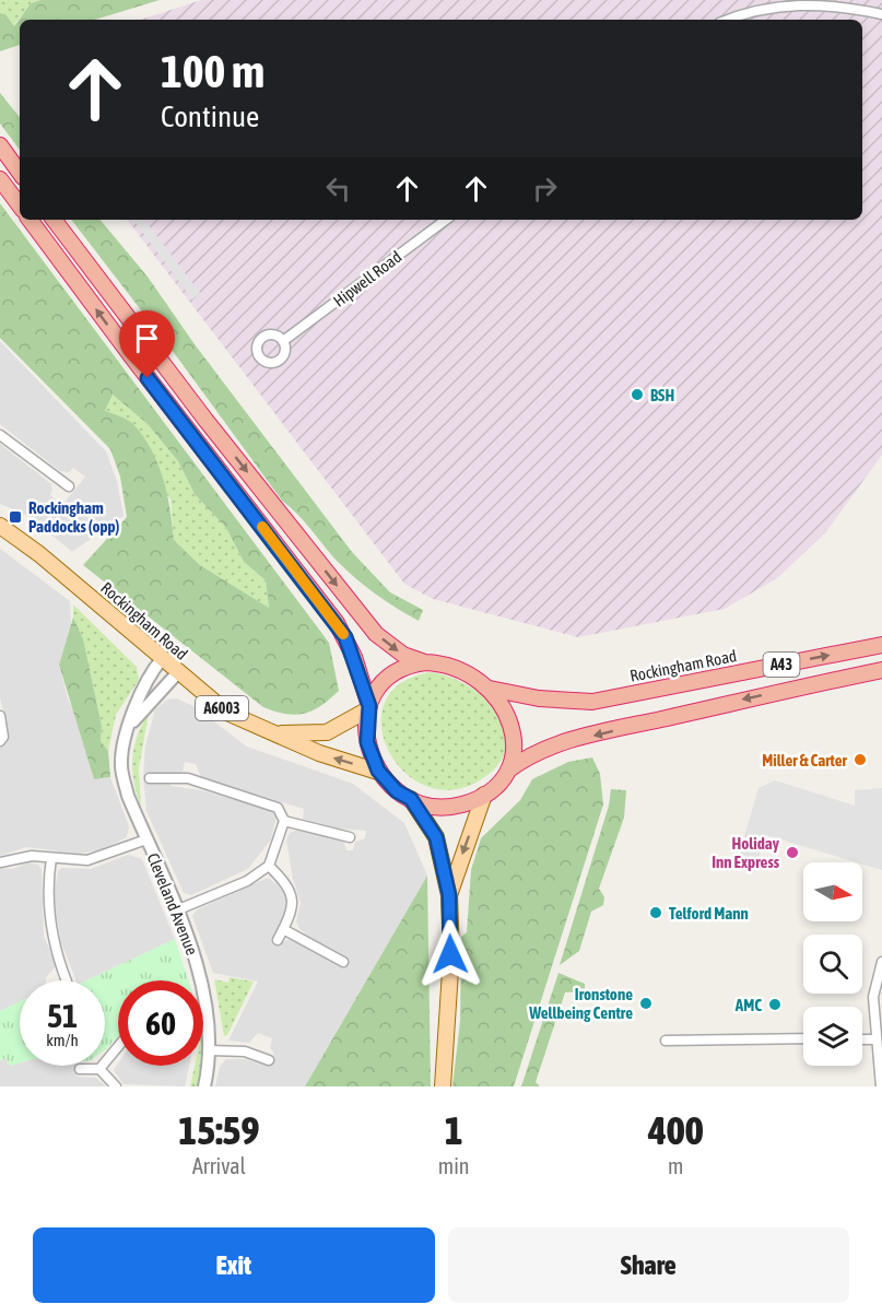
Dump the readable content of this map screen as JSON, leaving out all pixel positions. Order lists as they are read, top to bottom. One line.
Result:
{"streets":{"highway":["Rockingham Road","A43"],"main road":["A6003"],"street":["Hipwell Road","Cleveland Avenue"]},"crossings":[["Rockingham Road","A43"],["Rockingham Road","Cleveland Avenue"]],"places":{"other":["BSH","Miller & Carter","Holiday Inn Express","Telford Mann","Ironstone Wellbeing Centre","AMC"],"transit":["Rockingham Paddocks (opp)"]},"north":"right","page":{"turn":["100 m","Continue"],"speed":"51 km/h","limit":"60","eta":["15:59","Arrival","1","min","400","m"],"buttons":["Exit","Share"]}}
